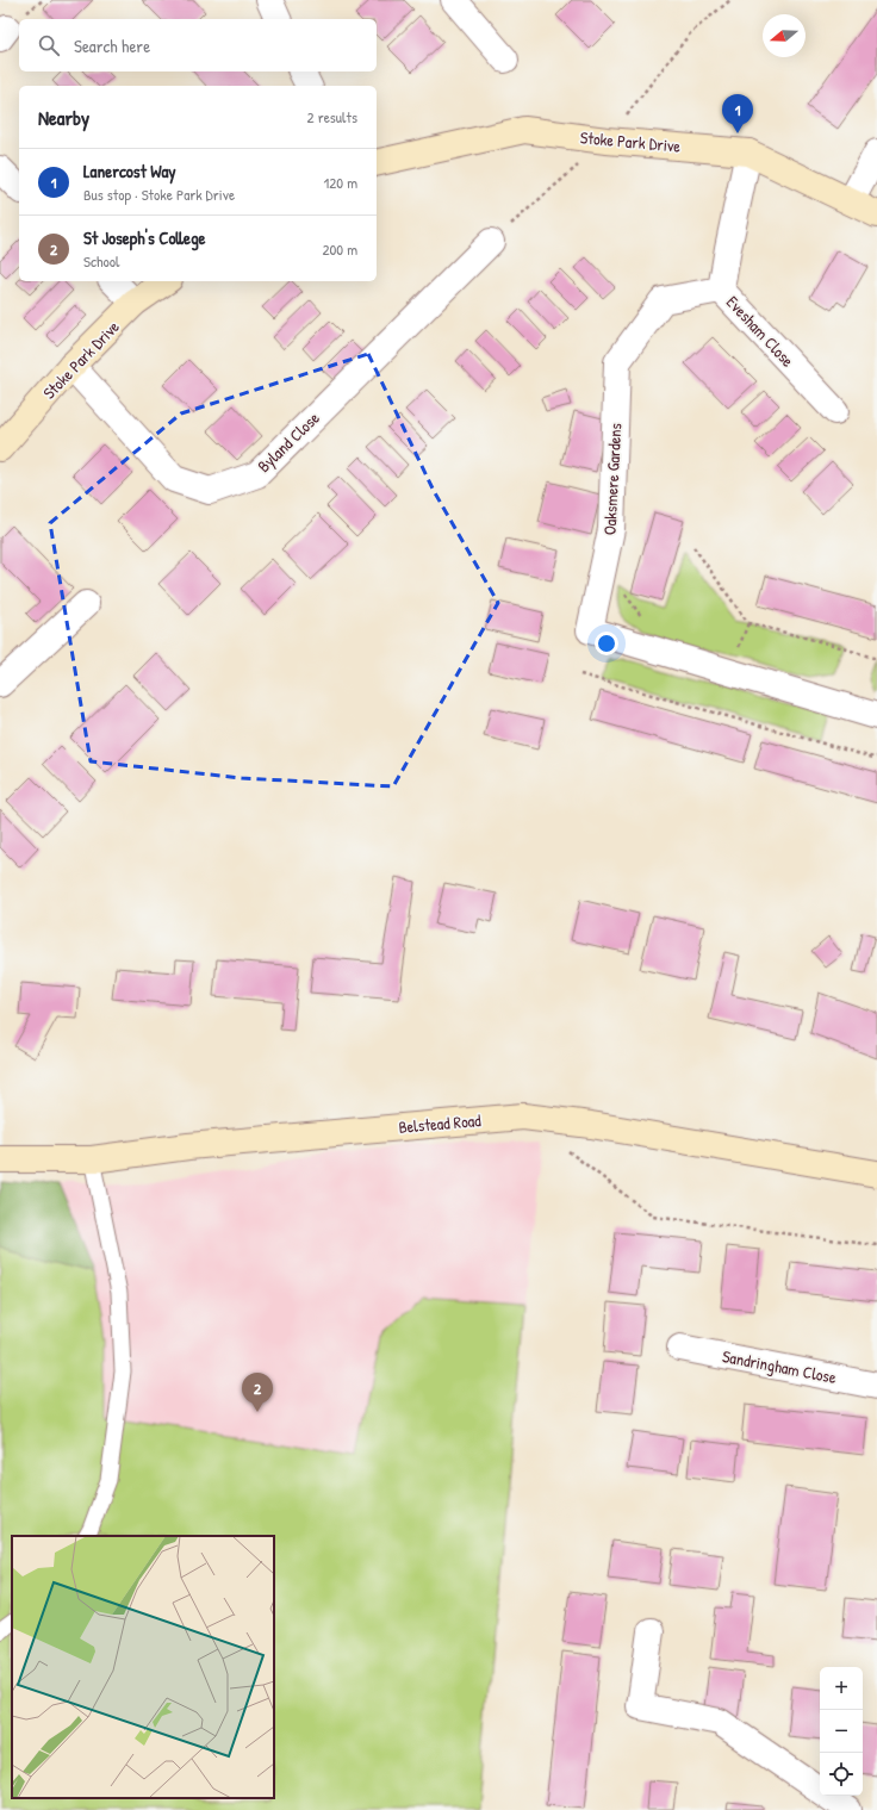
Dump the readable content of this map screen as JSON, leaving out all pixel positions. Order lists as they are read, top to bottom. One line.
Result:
{"streets":{"street":["Stoke Park Drive","Evesham Close","Byland Close","Oaksmere Gardens","Belstead Road","Sandringham Close"]},"crossings":[["Stoke Park Drive","Evesham Close"],["Stoke Park Drive","Byland Close"],["Evesham Close","Oaksmere Gardens"]],"north":"left","page":{"search":"Search here","heading":["Nearby","2 results"],"pins":["1","2"],"list":[{"mark":"1","name":"Lanercost Way","note":"Bus stop · Stoke Park Drive","value":"120 m"},{"mark":"2","name":"St Joseph's College","note":"School","value":"200 m"}],"map_buttons":["+","−"]}}
